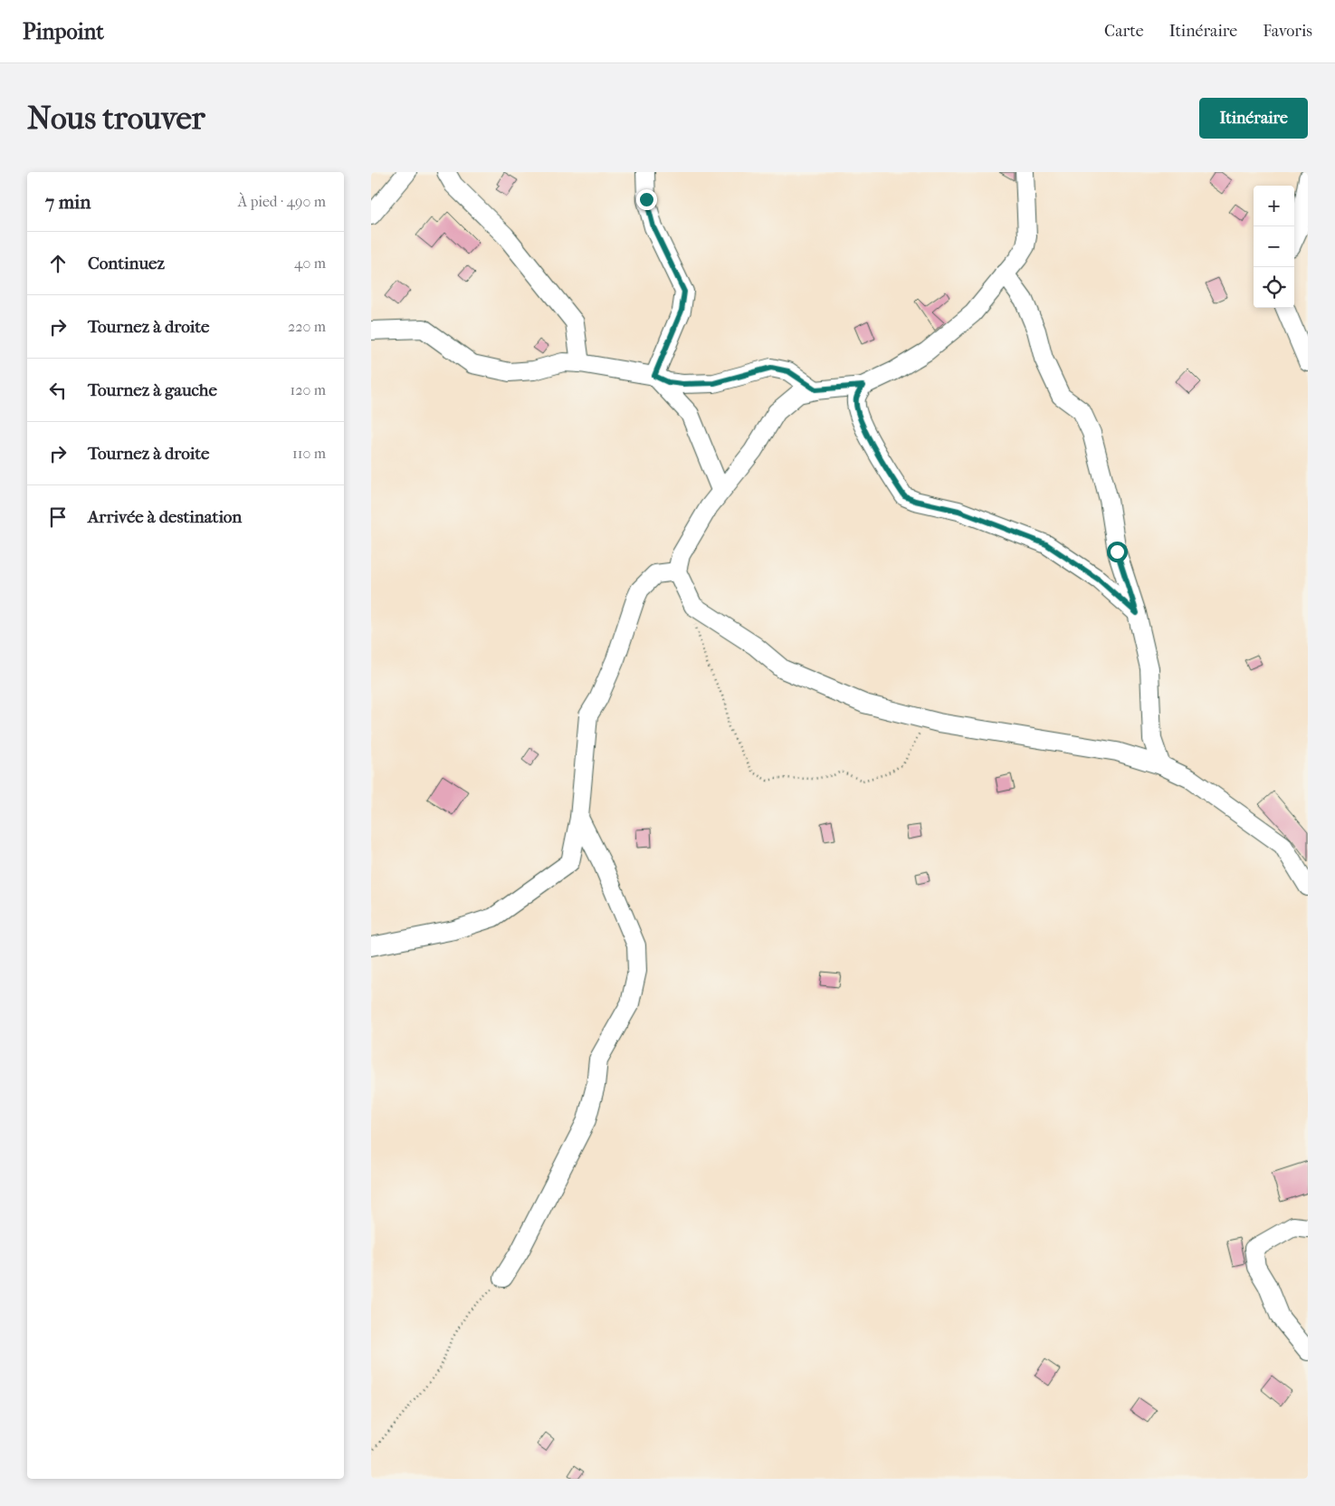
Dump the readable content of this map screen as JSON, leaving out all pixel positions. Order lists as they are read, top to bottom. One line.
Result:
{"page":{"header":"Pinpoint","nav":["Carte","Itinéraire","Favoris"],"buttons":"Itinéraire","title":"Nous trouver","heading":["7 min","À pied · 490 m"],"map_buttons":["+","−"],"list":[["Continuez","40 m"],["Tournez à droite","220 m"],["Tournez à gauche","120 m"],["Tournez à droite","110 m"],"Arrivée à destination"]}}
